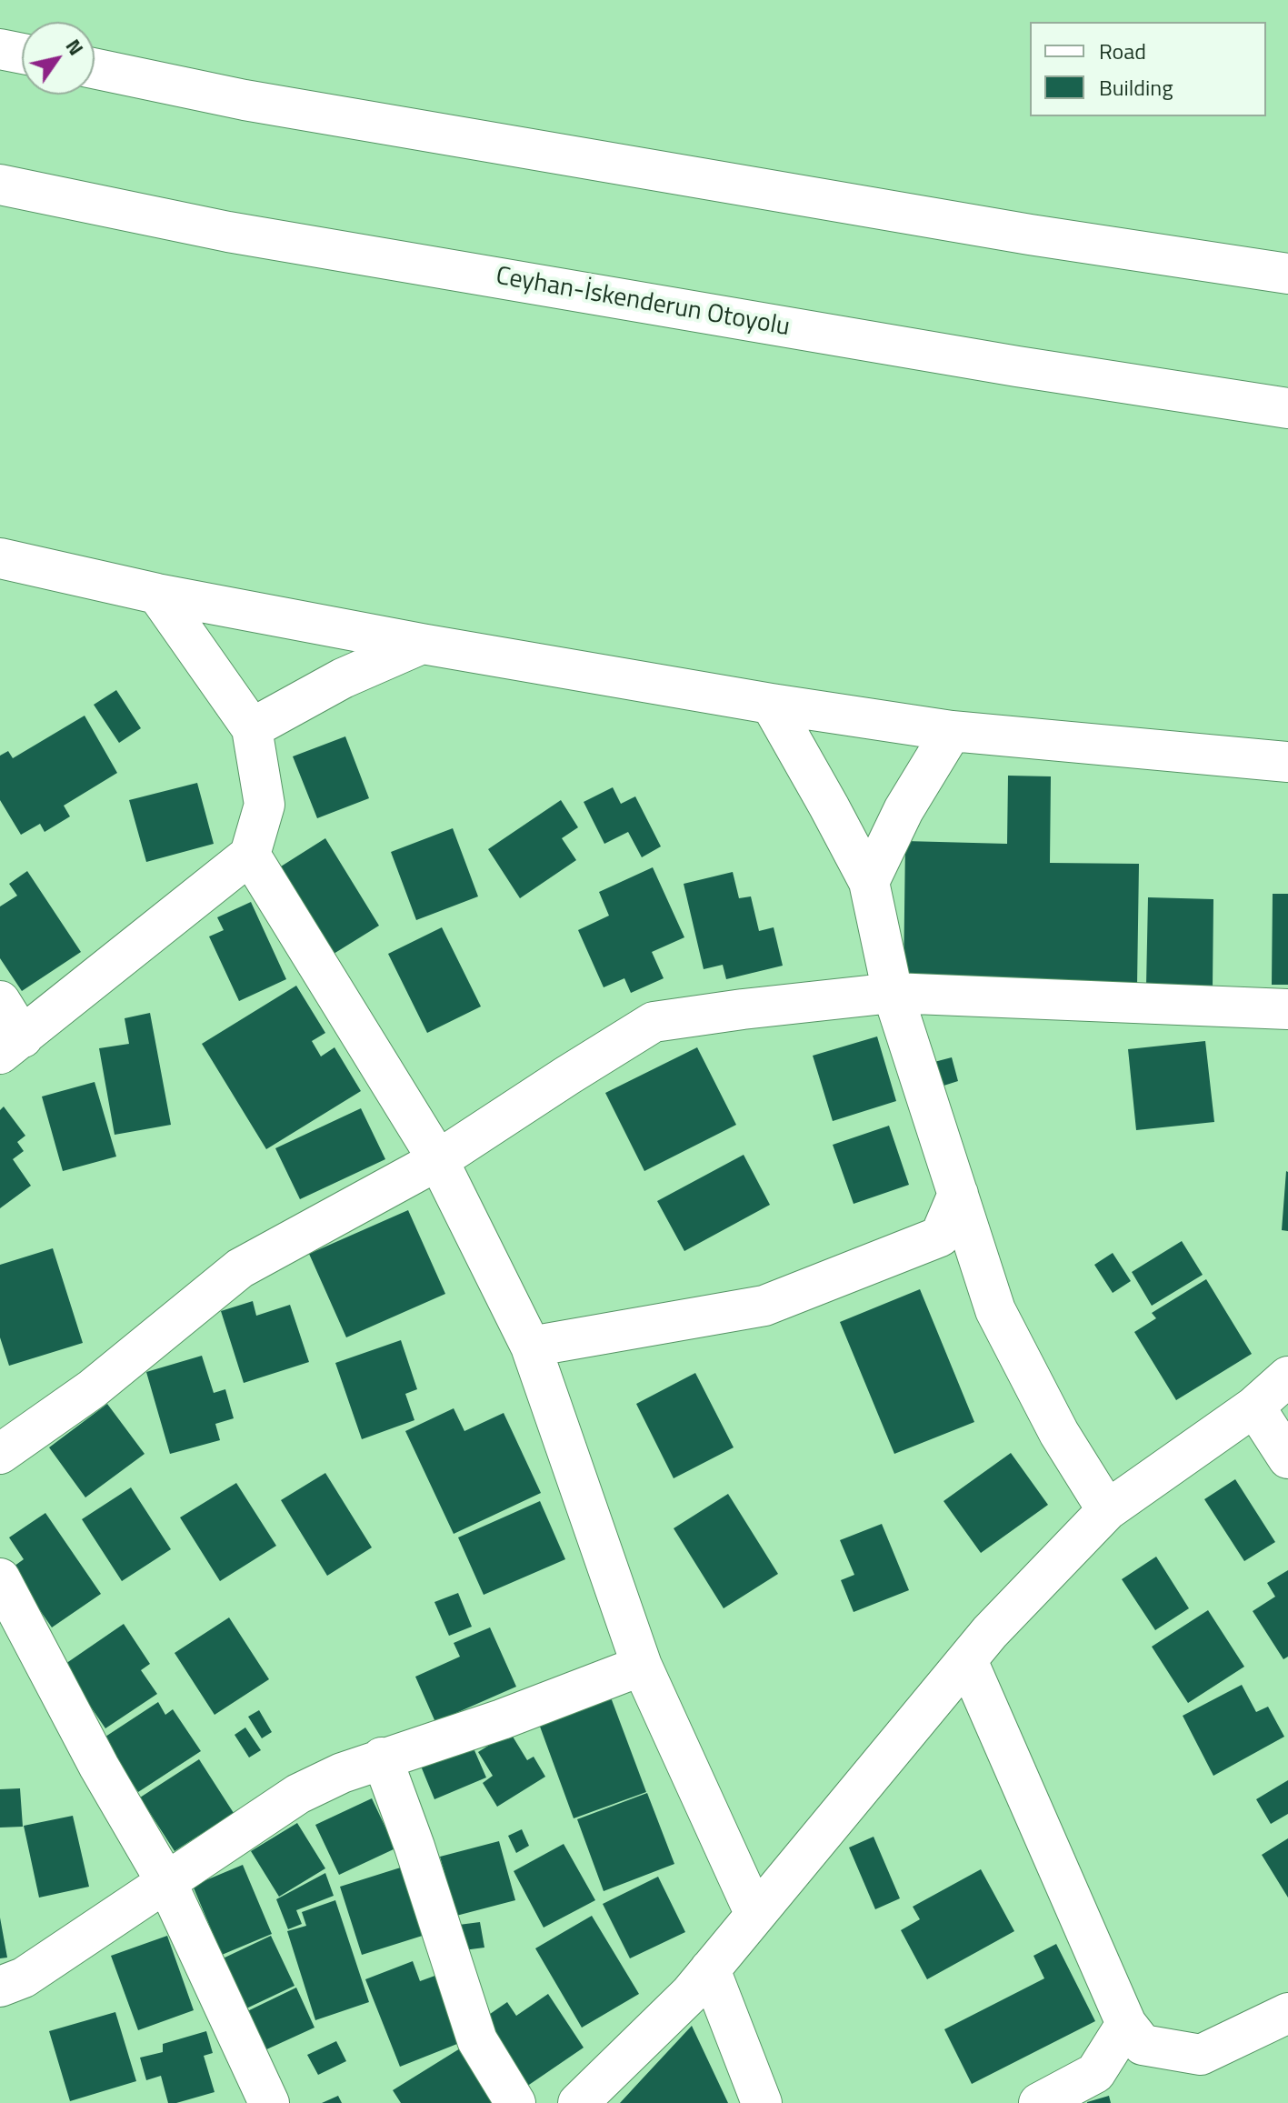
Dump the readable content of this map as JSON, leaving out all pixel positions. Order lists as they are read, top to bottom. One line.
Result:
{"streets":{"main road":["Ceyhan-İskenderun Otoyolu"]},"legend":["Road","Building"],"north":"top right"}
